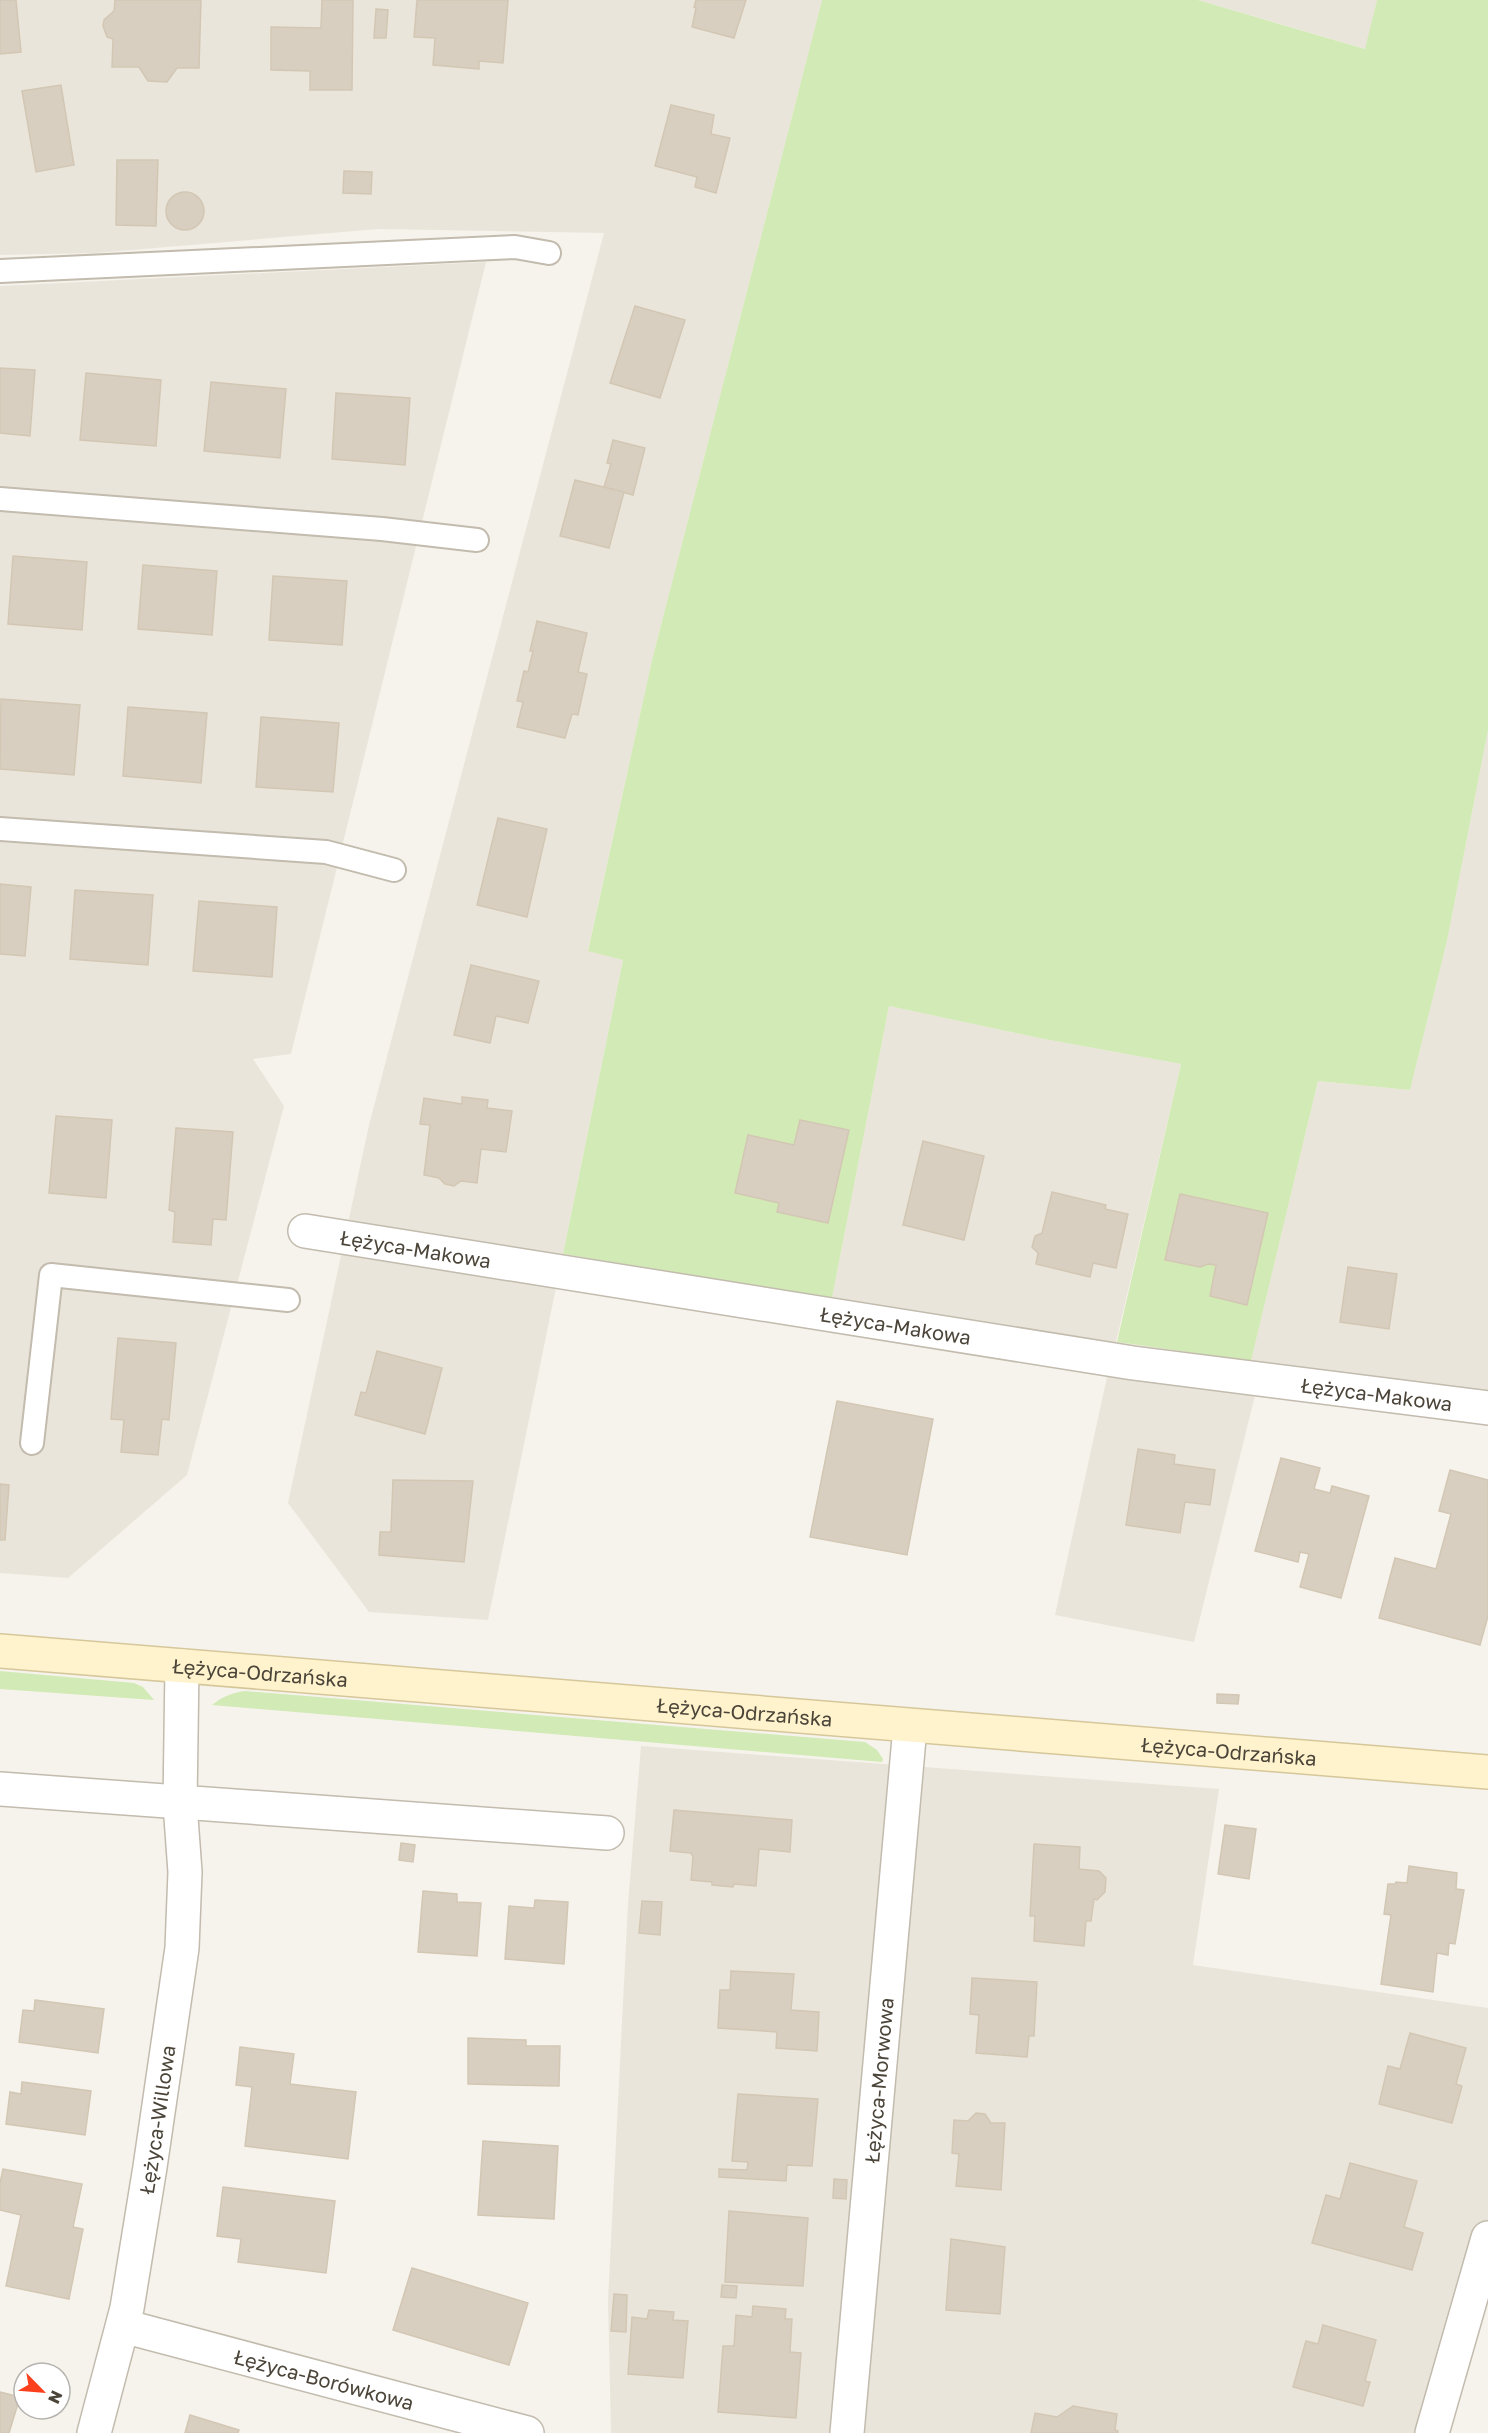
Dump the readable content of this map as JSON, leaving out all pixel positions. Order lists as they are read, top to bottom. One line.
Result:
{"streets":{"main road":["Łężyca-Odrzańska"],"street":["Łężyca-Makowa","Łężyca-Morwowa","Łężyca-Willowa","Łężyca-Borówkowa"]},"crossings":[["Łężyca-Odrzańska","Łężyca-Morwowa"],["Łężyca-Odrzańska","Łężyca-Willowa"],["Łężyca-Willowa","Łężyca-Borówkowa"]],"north":"bottom right"}
